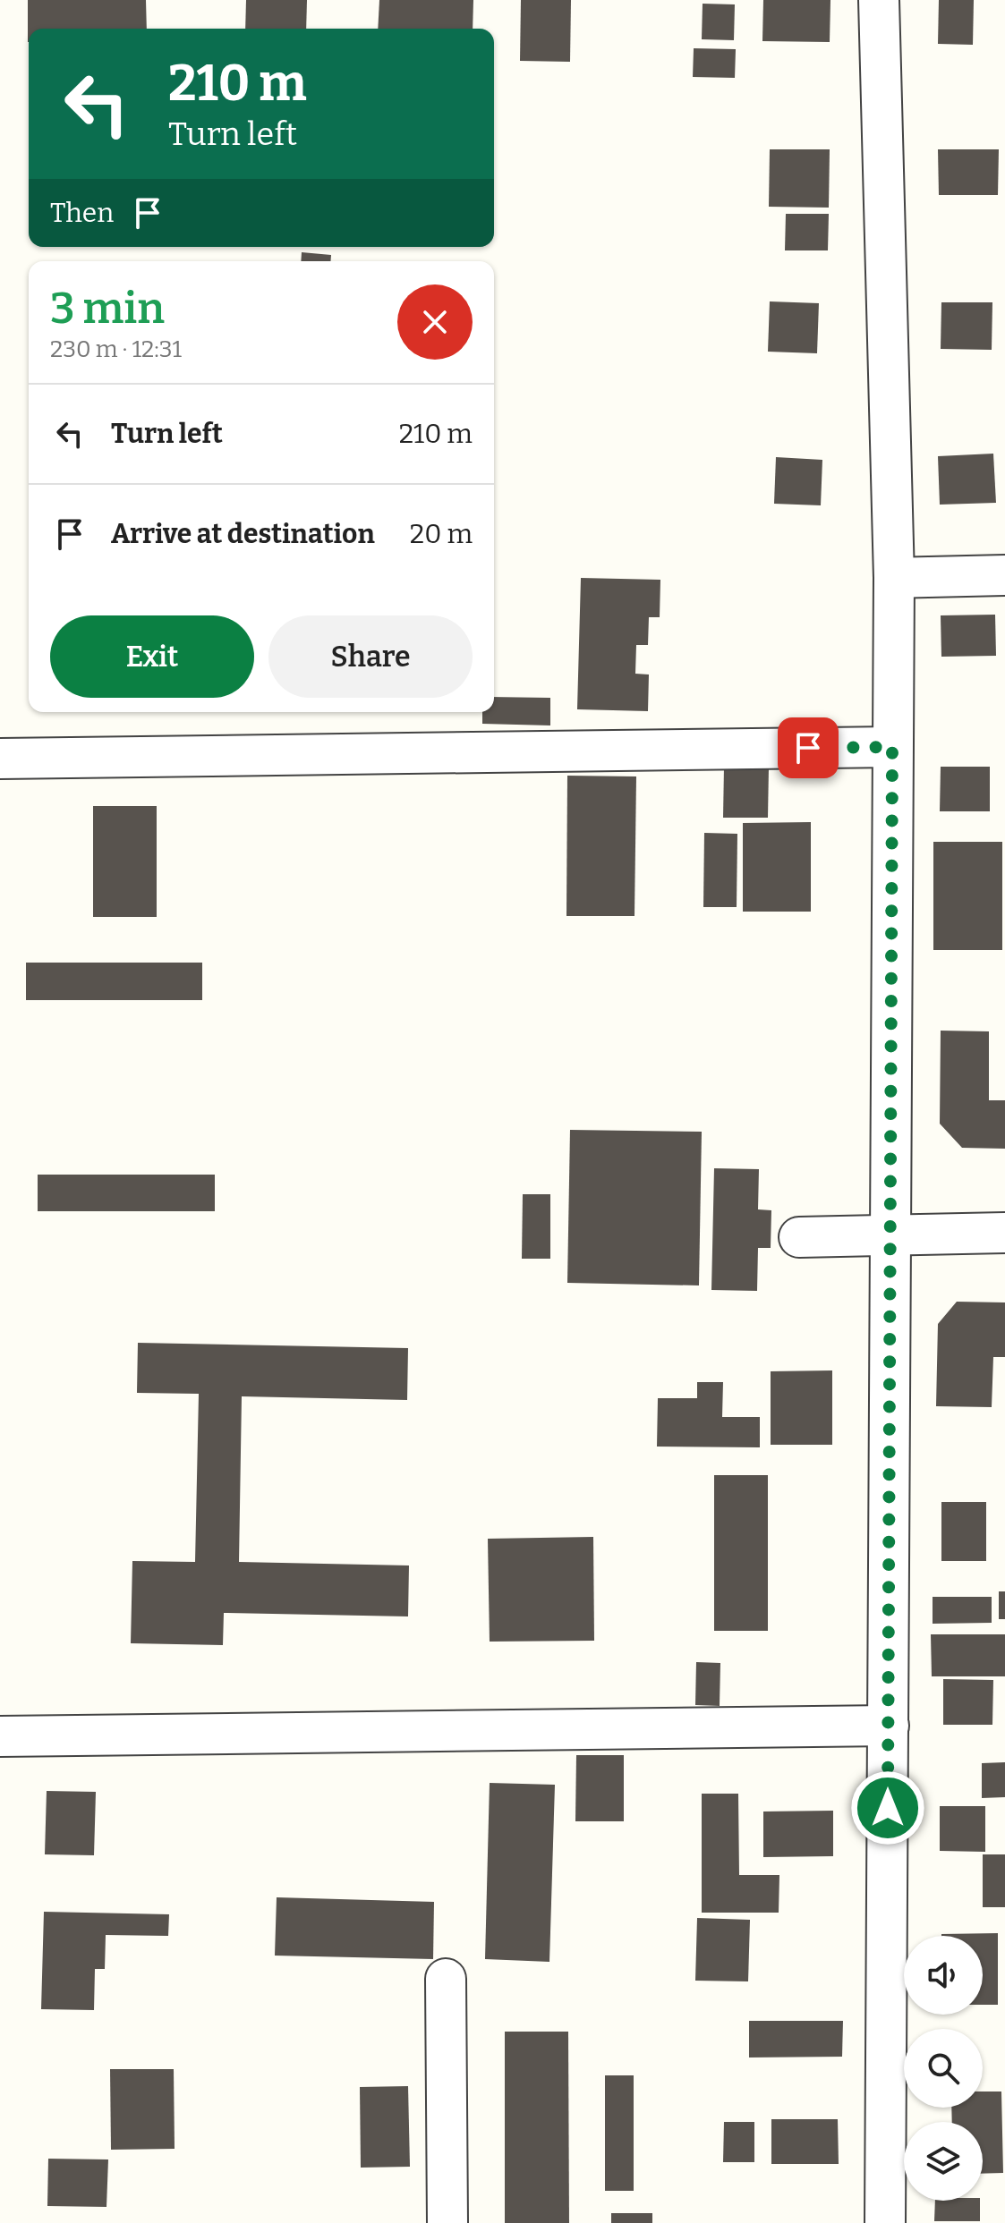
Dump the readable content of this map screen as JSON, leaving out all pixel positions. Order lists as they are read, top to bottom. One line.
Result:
{"page":{"turn":["210 m","Turn left"],"then":"Then","heading":["3 min","230 m · 12:31"],"list":[{"name":"Turn left","value":"210 m"},{"name":"Arrive at destination","value":"20 m"}],"buttons":["Exit","Share"]}}
